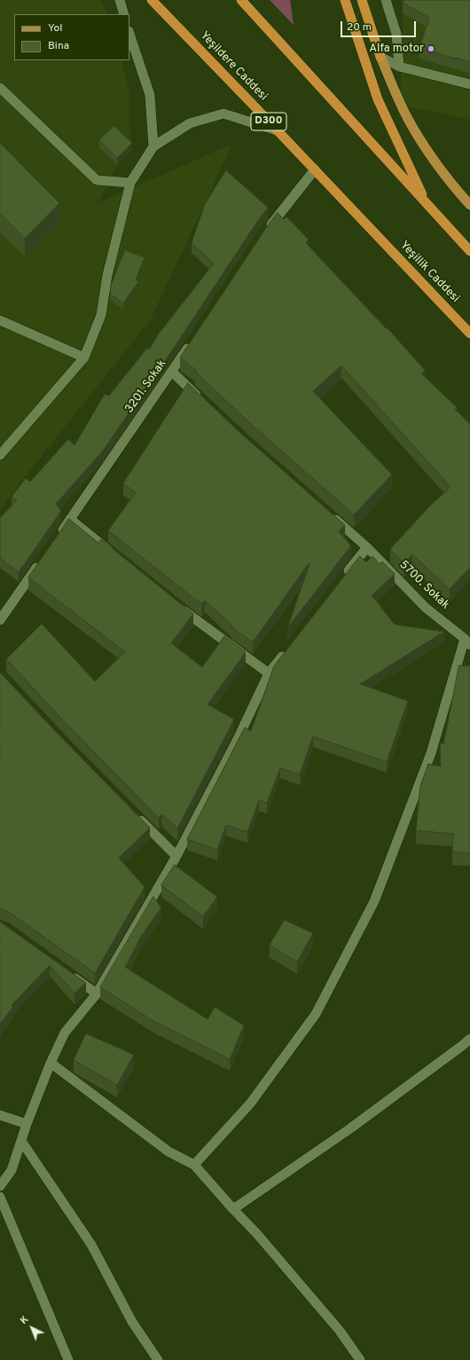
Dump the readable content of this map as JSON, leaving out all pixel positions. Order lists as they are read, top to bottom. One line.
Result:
{"streets":{"highway":["Yeşildere Caddesi","D300","Yeşillik Caddesi"],"street":["3201. Sokak","5700. Sokak"]},"crossings":[["Yeşildere Caddesi","Yeşillik Caddesi"]],"places":["Alfa motor"],"legend":["Yol","Bina"],"scale_bar":"20 m","north":"top left"}
